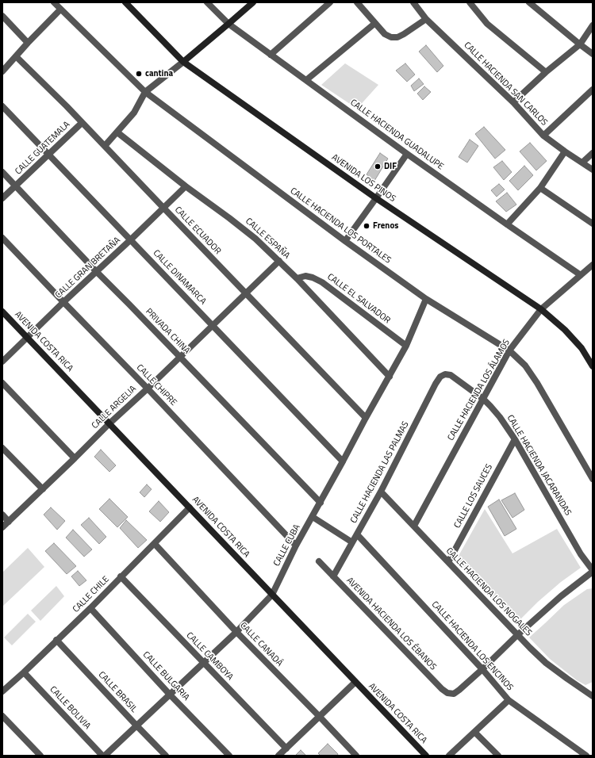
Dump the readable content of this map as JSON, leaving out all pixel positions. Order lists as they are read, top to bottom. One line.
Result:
{"streets":{"street":["CALLE HACIENDA SAN CARLOS","CALLE HACIENDA GUADALUPE","CALLE GUATEMALA","AVENIDA LOS PINOS","CALLE HACIENDA LOS PORTALES","CALLE ECUADOR","CALLE ESPAÑA","CALLE GRAN BRETAÑA","CALLE DINAMARCA","CALLE EL SALVADOR","PRIVADA CHINA","AVENIDA COSTA RICA","CALLE CHIPRE","CALLE HACIENDA LOS ÁLAMOS","CALLE ARGELIA","CALLE HACIENDA JACARANDAS","CALLE HACIENDA LAS PALMAS","CALLE LOS SAUCES","CALLE CUBA","CALLE HACIENDA LOS NOGALES","CALLE CHILE","AVENIDA HACIENDA LOS ÉBANOS","CALLE CANADÁ","CALLE HACIENDA LOS ENCINOS","CALLE CAMBOYA","CALLE BULGARIA","CALLE BRASIL","CALLE BOLIVIA"]},"crossings":[["CALLE HACIENDA GUADALUPE","CALLE HACIENDA LOS ÁLAMOS"],["CALLE GUATEMALA","CALLE ECUADOR"],["CALLE GUATEMALA","CALLE DINAMARCA"],["CALLE GUATEMALA","PRIVADA CHINA"],["AVENIDA LOS PINOS","CALLE HACIENDA LOS ÁLAMOS"],["CALLE HACIENDA LOS PORTALES","CALLE HACIENDA LOS ÁLAMOS"],["CALLE HACIENDA LOS PORTALES","CALLE CUBA"],["CALLE ECUADOR","CALLE GRAN BRETAÑA"],["CALLE ECUADOR","CALLE ARGELIA"],["CALLE ECUADOR","CALLE CUBA"],["CALLE ESPAÑA","CALLE GRAN BRETAÑA"],["CALLE ESPAÑA","CALLE EL SALVADOR"],["CALLE ESPAÑA","CALLE ARGELIA"],["CALLE ESPAÑA","CALLE CUBA"],["CALLE GRAN BRETAÑA","CALLE DINAMARCA"],["CALLE GRAN BRETAÑA","PRIVADA CHINA"],["CALLE GRAN BRETAÑA","AVENIDA COSTA RICA"],["CALLE GRAN BRETAÑA","CALLE CHIPRE"],["CALLE DINAMARCA","CALLE ARGELIA"],["CALLE DINAMARCA","CALLE CUBA"],["CALLE EL SALVADOR","CALLE CUBA"],["PRIVADA CHINA","CALLE ARGELIA"],["PRIVADA CHINA","CALLE CUBA"],["AVENIDA COSTA RICA","CALLE ARGELIA"],["AVENIDA COSTA RICA","CALLE CUBA"],["AVENIDA COSTA RICA","CALLE CHILE"],["CALLE CHIPRE","CALLE ARGELIA"],["CALLE CHIPRE","CALLE CUBA"],["CALLE HACIENDA LOS ÁLAMOS","CALLE HACIENDA JACARANDAS"],["CALLE HACIENDA LOS ÁLAMOS","CALLE HACIENDA LOS NOGALES"],["CALLE HACIENDA JACARANDAS","CALLE HACIENDA LAS PALMAS"],["CALLE HACIENDA JACARANDAS","CALLE LOS SAUCES"],["CALLE HACIENDA LAS PALMAS","CALLE HACIENDA LOS NOGALES"],["CALLE HACIENDA LAS PALMAS","AVENIDA HACIENDA LOS ÉBANOS"],["CALLE HACIENDA LAS PALMAS","CALLE HACIENDA LOS ENCINOS"],["CALLE LOS SAUCES","CALLE HACIENDA LOS NOGALES"],["CALLE CUBA","CALLE CANADÁ"],["CALLE CUBA","CALLE CAMBOYA"],["CALLE CUBA","CALLE BULGARIA"],["CALLE CUBA","CALLE BRASIL"],["CALLE CUBA","CALLE BOLIVIA"],["CALLE CHILE","CALLE CANADÁ"],["CALLE CHILE","CALLE CAMBOYA"],["CALLE CHILE","CALLE BULGARIA"],["CALLE CHILE","CALLE BRASIL"],["CALLE CHILE","CALLE BOLIVIA"],["AVENIDA HACIENDA LOS ÉBANOS","CALLE HACIENDA LOS ENCINOS"]],"places":["cantina","DIF","Frenos"]}
